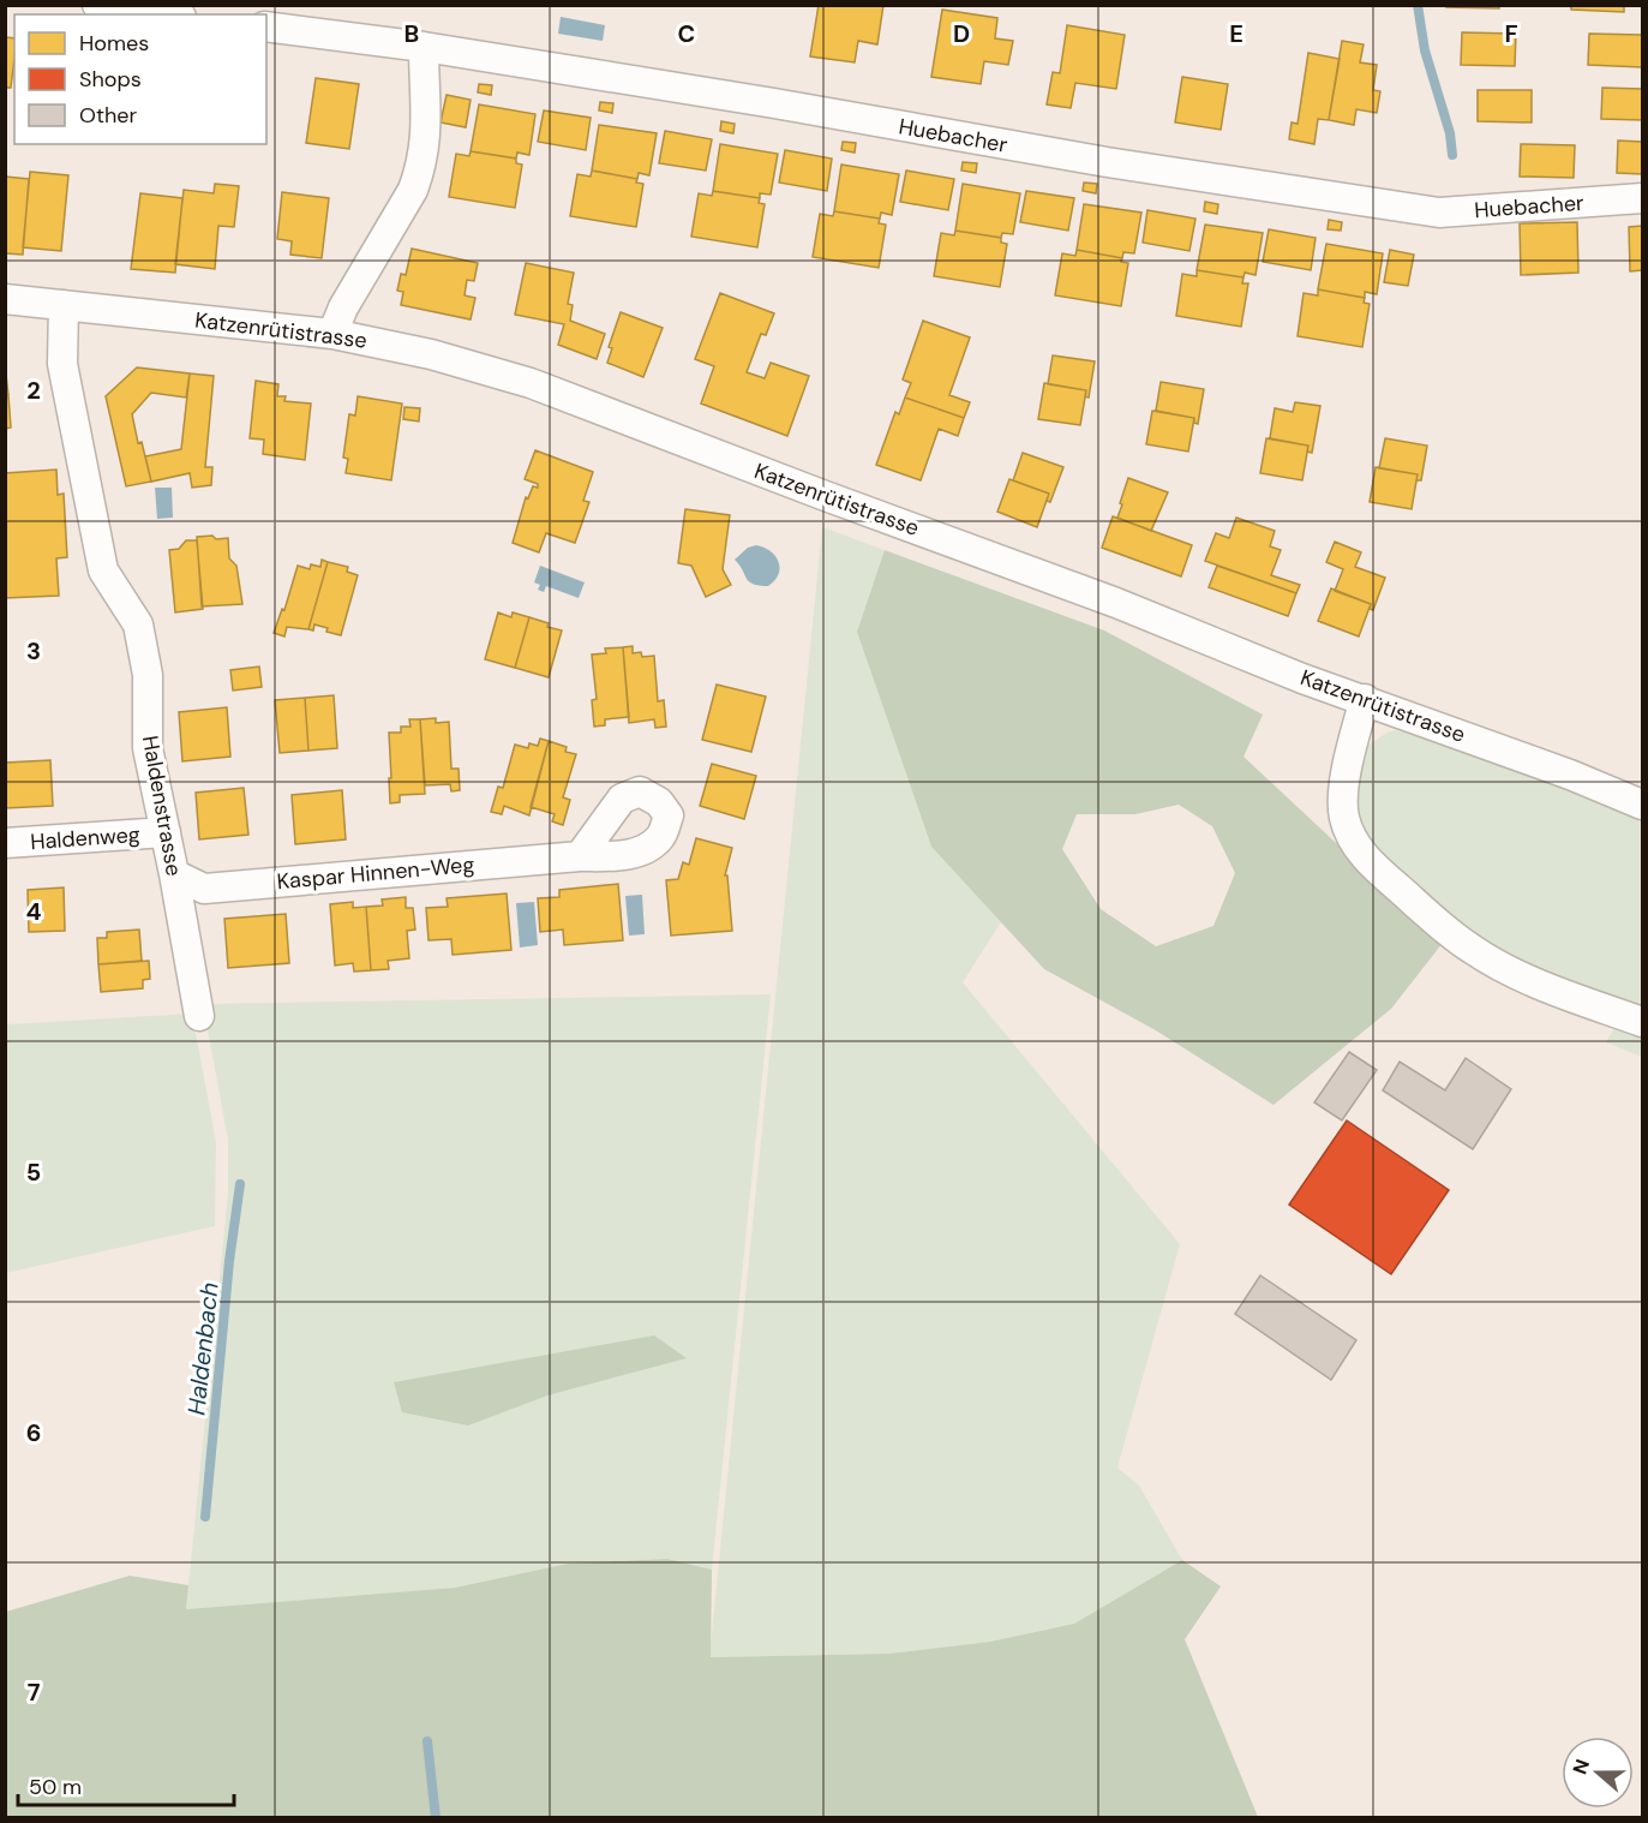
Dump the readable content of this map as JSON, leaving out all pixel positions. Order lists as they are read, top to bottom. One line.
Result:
{"streets":{"street":["Huebacher","Katzenrütistrasse","Haldenstrasse","Haldenweg","Kaspar Hinnen-Weg"]},"crossings":[["Katzenrütistrasse","Haldenstrasse"],["Haldenstrasse","Haldenweg"],["Haldenstrasse","Kaspar Hinnen-Weg"]],"water":["Haldenbach"],"legend":["Homes","Shops","Other"],"scale_bar":"50 m","north":"left","grid":{"columns":["B","C","D","E","F"],"rows":["2","3","4","5","6","7"]}}
